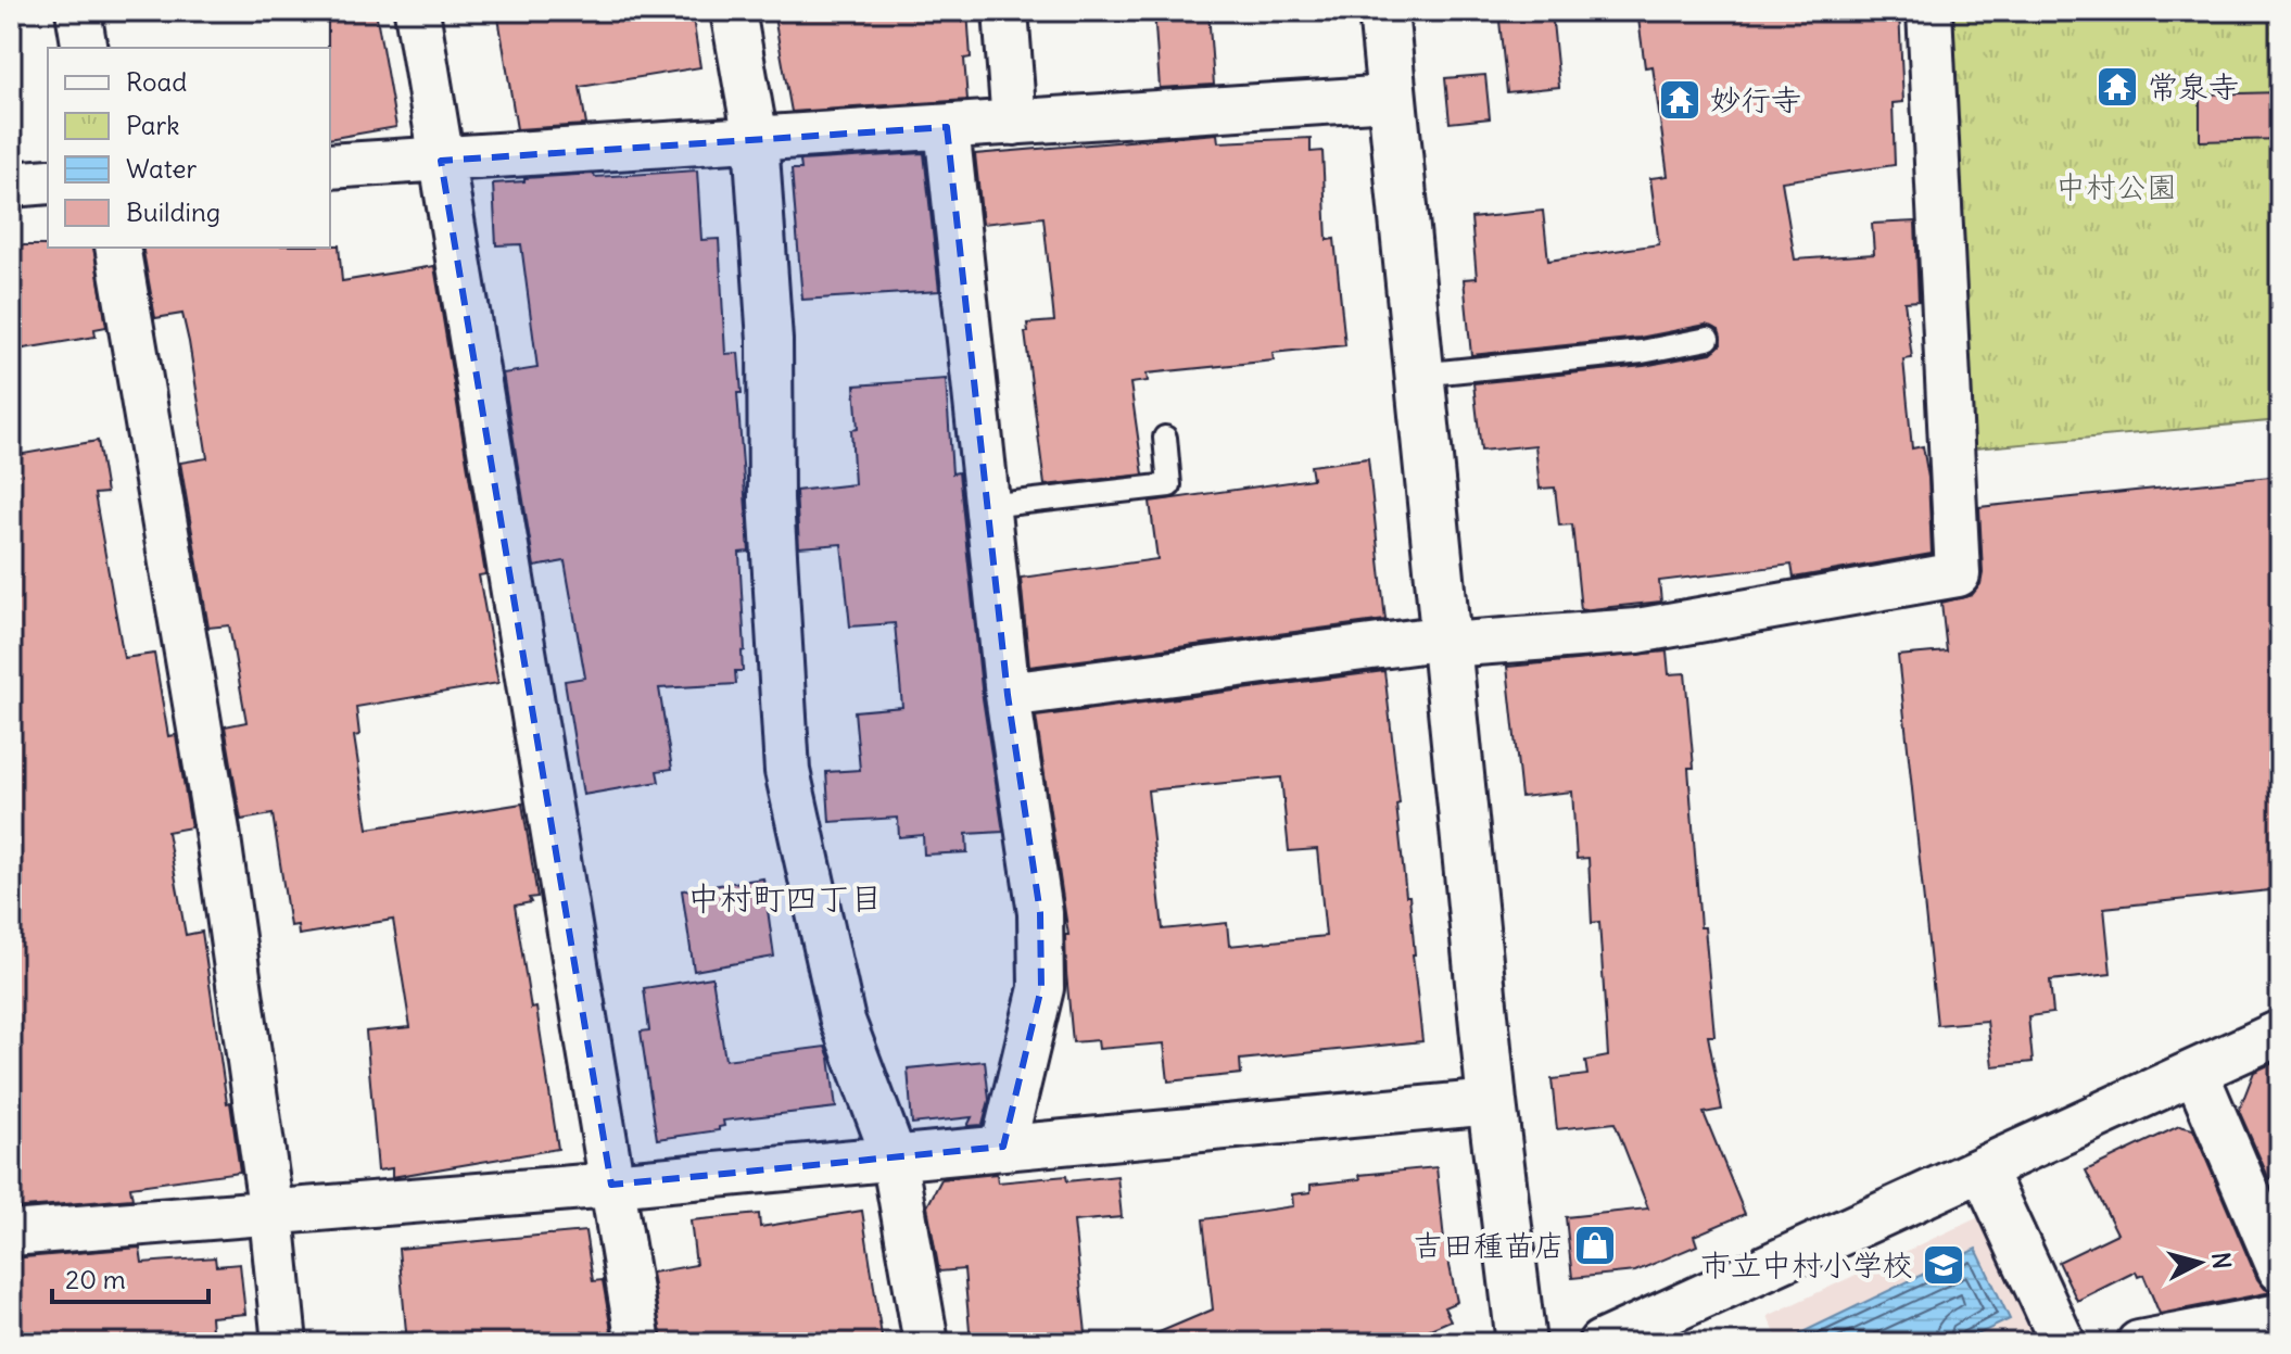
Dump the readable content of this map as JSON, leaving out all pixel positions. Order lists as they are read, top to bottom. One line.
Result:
{"districts":["中村町四丁目"],"parks":["中村公園"],"places":{"temple":["常泉寺","妙行寺"],"shop":["吉田種苗店"],"school or university":["市立中村小学校"]},"legend":["Road","Park","Water","Building"],"scale_bar":"20 m","north":"right"}
